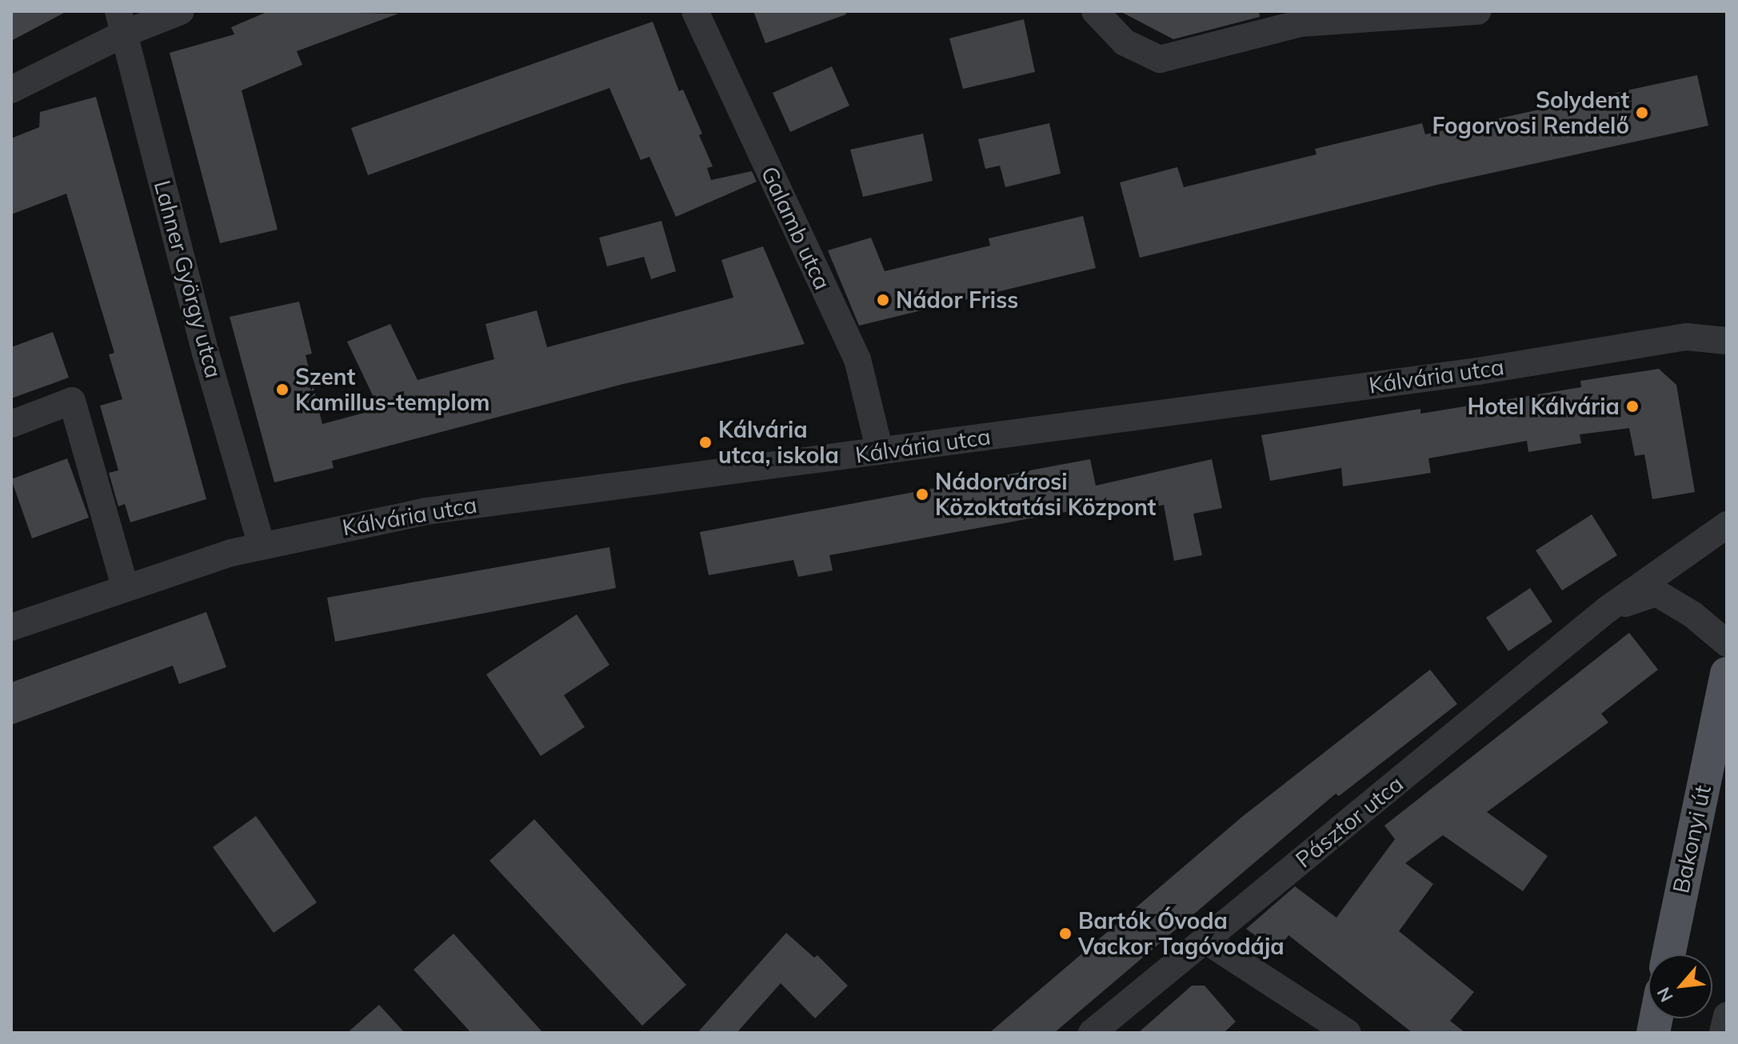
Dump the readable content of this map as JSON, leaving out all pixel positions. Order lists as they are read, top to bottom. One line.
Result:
{"streets":{"main road":["Bakonyi út"],"street":["Galamb utca","Lahner György utca","Kálvária utca","Pásztor utca"]},"crossings":[["Galamb utca","Kálvária utca"],["Lahner György utca","Kálvária utca"]],"places":["Solydent Fogorvosi Rendelő","Nádor Friss","Szent Kamillus-templom","Hotel Kálvária","Kálvária utca, iskola","Nádorvárosi Közoktatási Központ","Bartók Óvoda Vackor Tagóvodája"],"north":"bottom left"}
